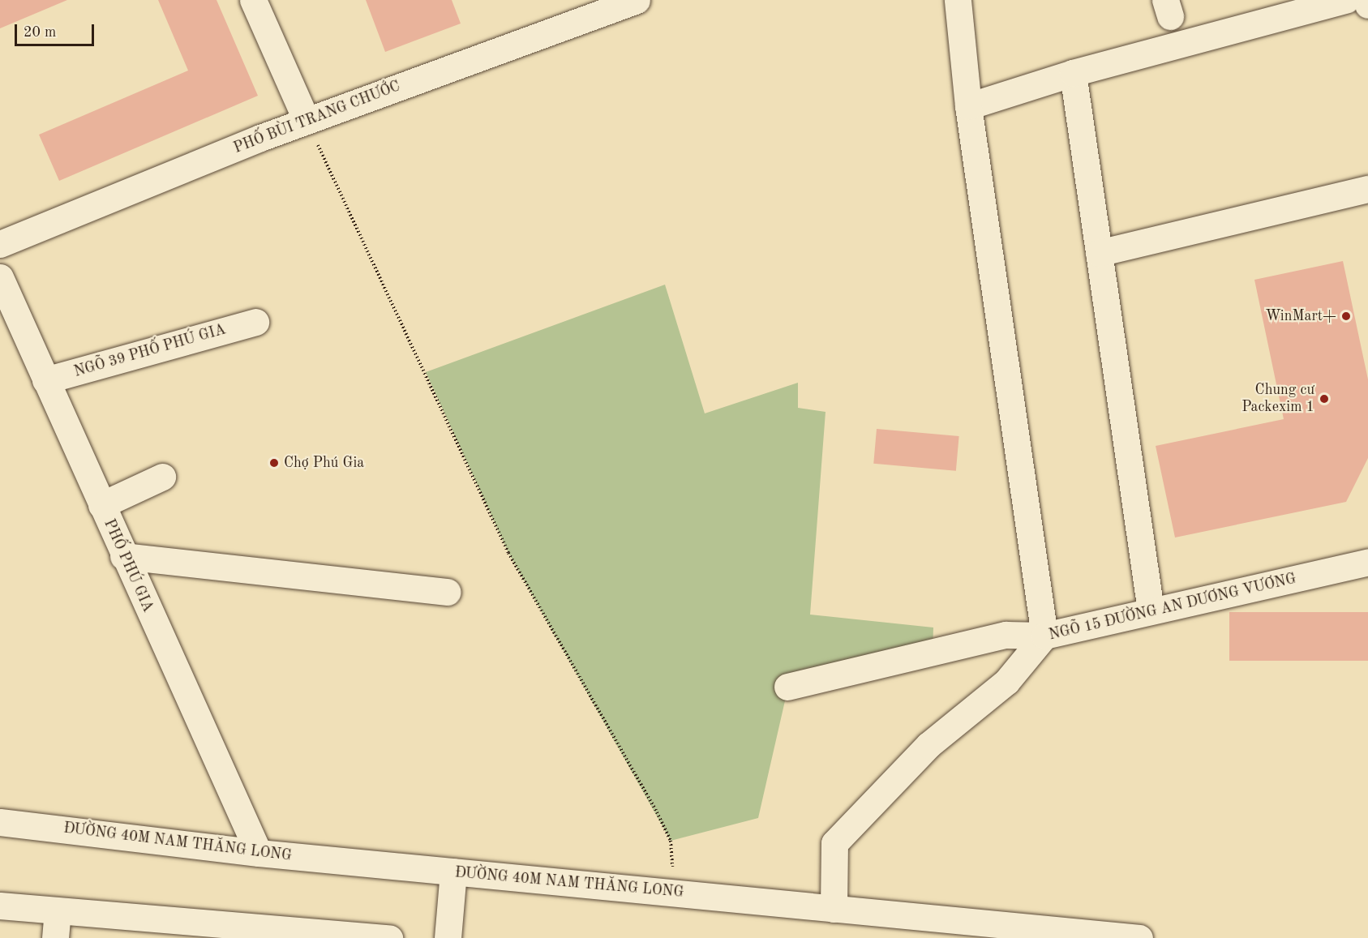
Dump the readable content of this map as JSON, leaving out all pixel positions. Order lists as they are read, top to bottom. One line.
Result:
{"streets":{"street":["PHỐ BÙI TRANG CHƯỚC","NGÕ 39 PHỐ PHÚ GIA","PHỐ PHÚ GIA","NGÕ 15 ĐƯỜNG AN DƯƠNG VƯƠNG","ĐƯỜNG 40M NAM THĂNG LONG"]},"crossings":[["NGÕ 39 PHỐ PHÚ GIA","PHỐ PHÚ GIA"],["PHỐ PHÚ GIA","ĐƯỜNG 40M NAM THĂNG LONG"],["NGÕ 15 ĐƯỜNG AN DƯƠNG VƯƠNG","ĐƯỜNG 40M NAM THĂNG LONG"]],"places":["WinMart+","Chung cư Packexim 1","Chợ Phú Gia"],"scale_bar":"20 m"}
